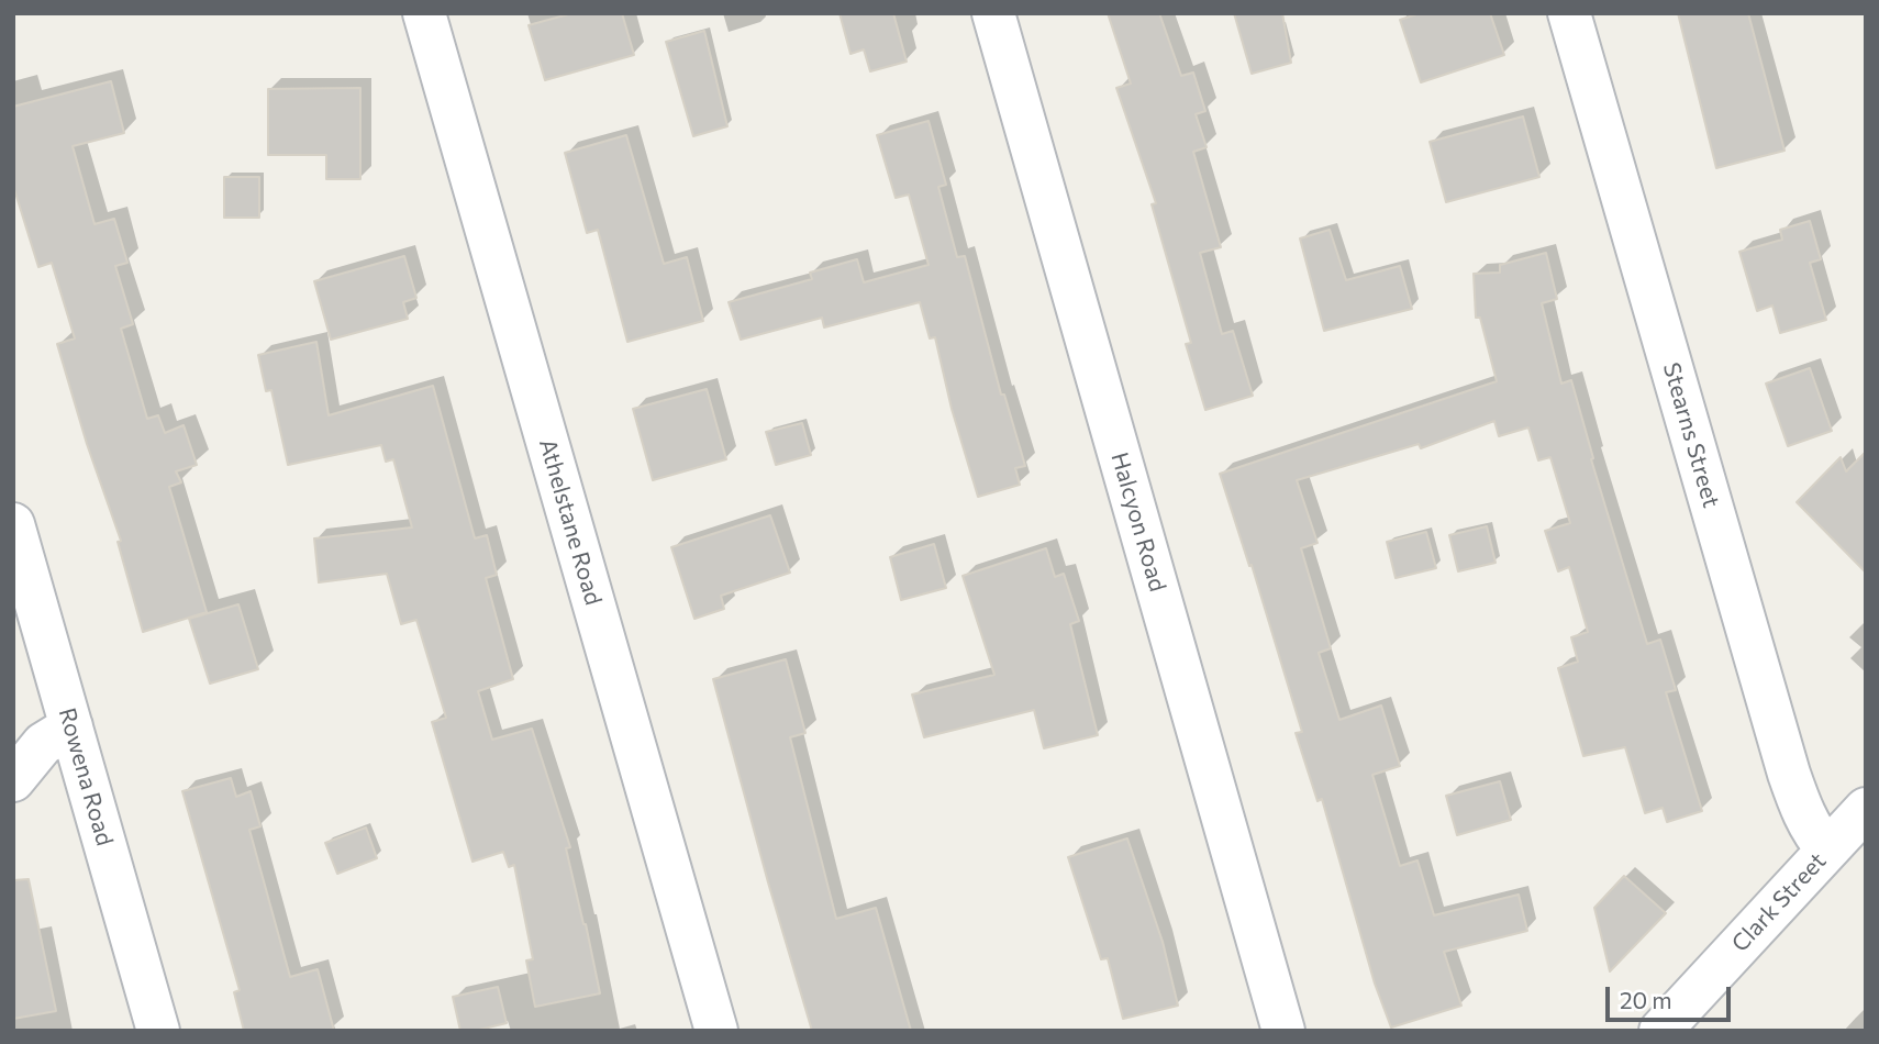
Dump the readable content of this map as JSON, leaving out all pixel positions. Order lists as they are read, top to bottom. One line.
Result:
{"streets":{"street":["Stearns Street","Athelstane Road","Halcyon Road","Rowena Road","Clark Street"]},"crossings":[["Stearns Street","Clark Street"]],"scale_bar":"20 m"}
